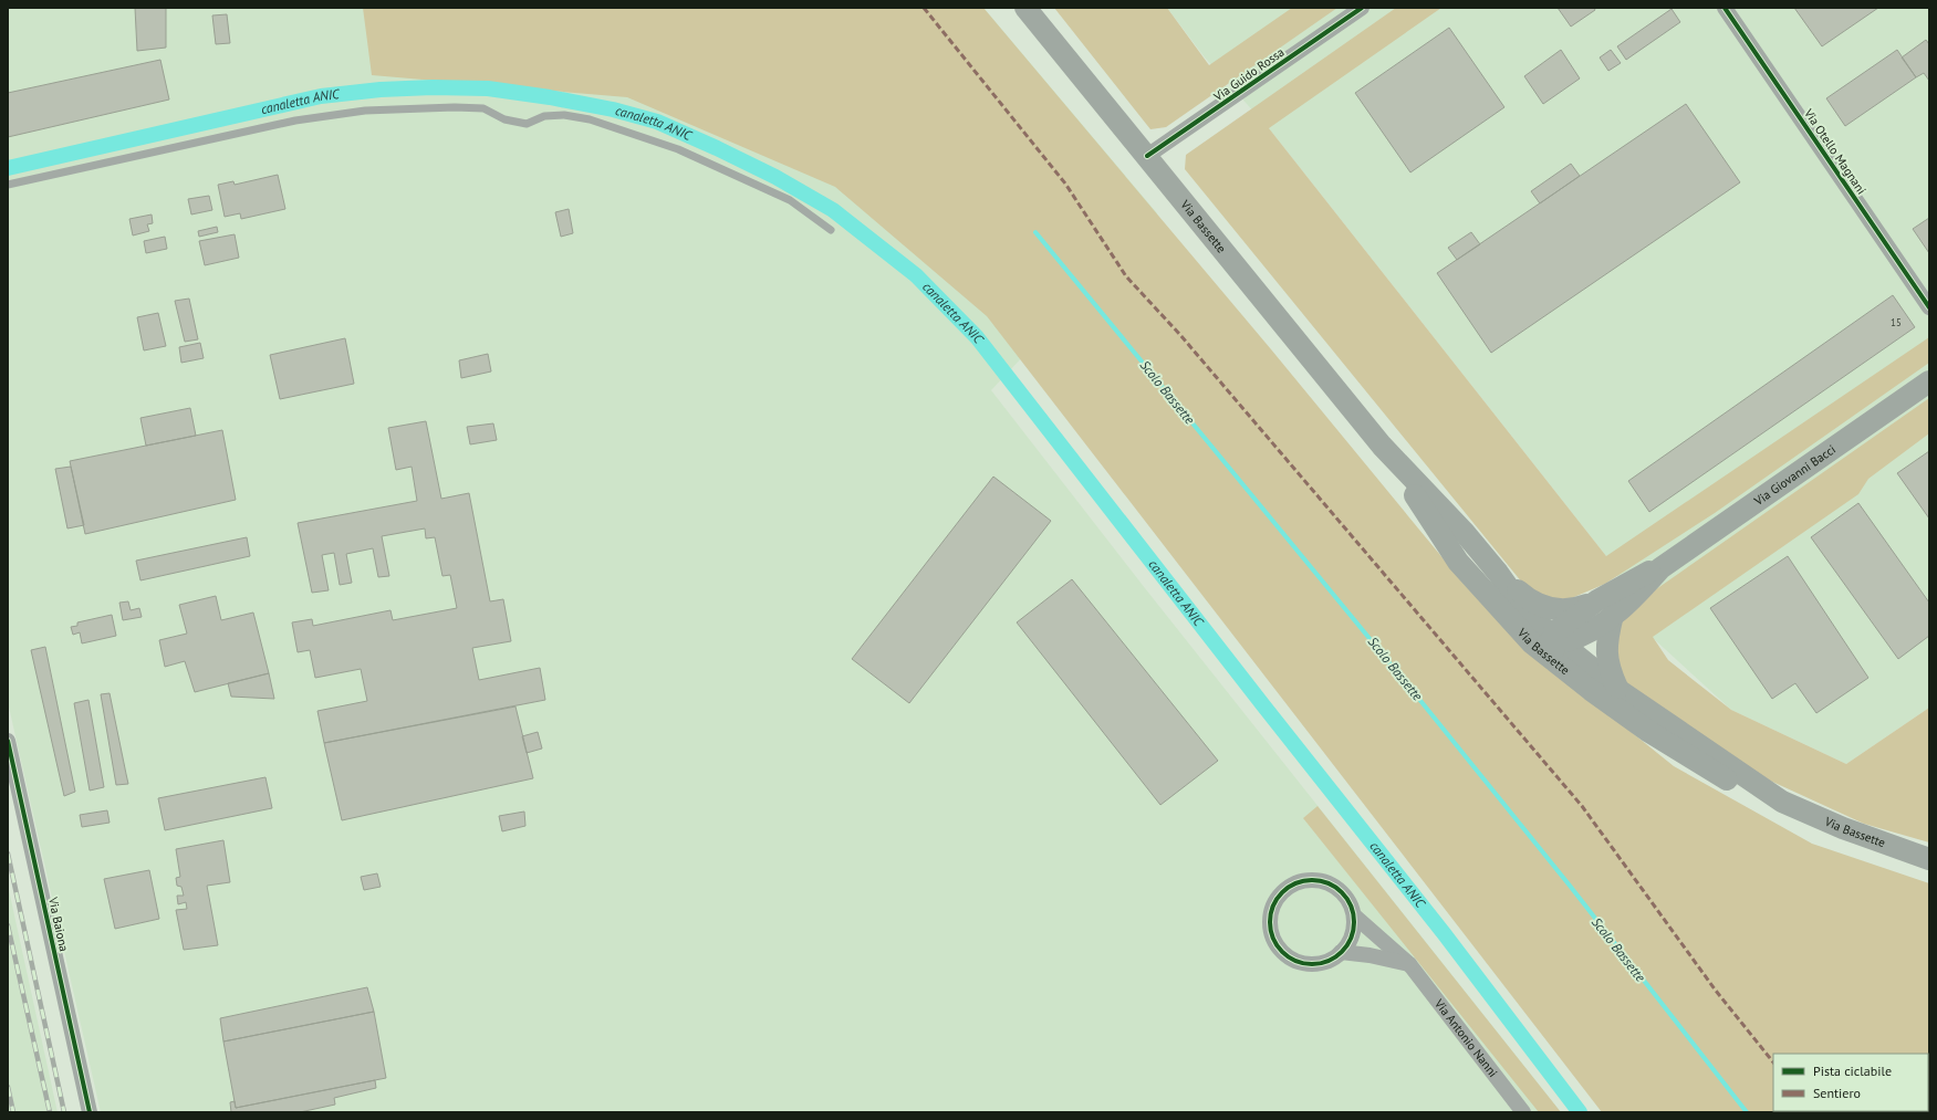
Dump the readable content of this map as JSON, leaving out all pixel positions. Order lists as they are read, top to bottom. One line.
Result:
{"streets":{"main road":["Via Bassette","Via Giovanni Bacci"],"street":["Via Guido Rossa","Via Otello Magnani","Via Baiona","Via Antonio Nanni"]},"crossings":[["Via Guido Rossa","Via Bassette"],["Via Bassette","Via Giovanni Bacci"]],"water":["canaletta ANIC","Scolo Bassette"],"house_numbers":["15"],"legend":["Pista ciclabile","Sentiero"]}
